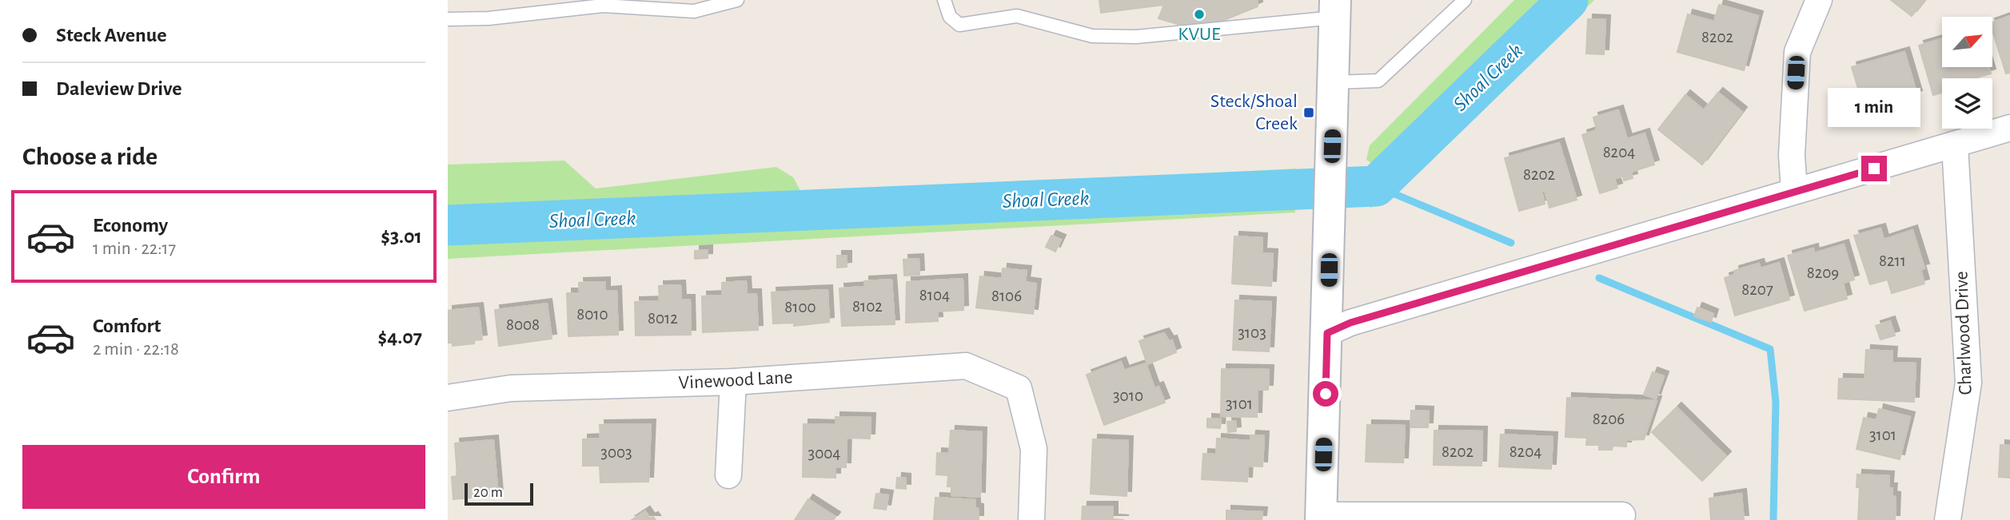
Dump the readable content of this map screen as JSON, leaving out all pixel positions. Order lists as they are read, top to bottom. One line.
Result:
{"streets":{"street":["Charlwood Drive","Vinewood Lane"]},"water":["Shoal Creek"],"places":{"other":["KVUE"],"transit":["Steck/Shoal Creek"]},"house_numbers":["8202","8204","8202","8211","8209","8207","8104","8106","8102","8100","8010","8012","8008","3103","3010","3101","8206","3101","8202","8204","3003","3004"],"scale_bar":"20 m","north":"top right","page":{"banner":["Steck Avenue","Daleview Drive"],"bubble":"1 min","heading":"Choose a ride","list":[{"name":"Economy","note":"1 min · 22:17","value":"$3.01"},{"name":"Comfort","note":"2 min · 22:18","value":"$4.07"}],"buttons":"Confirm","scale":"20 m"}}
